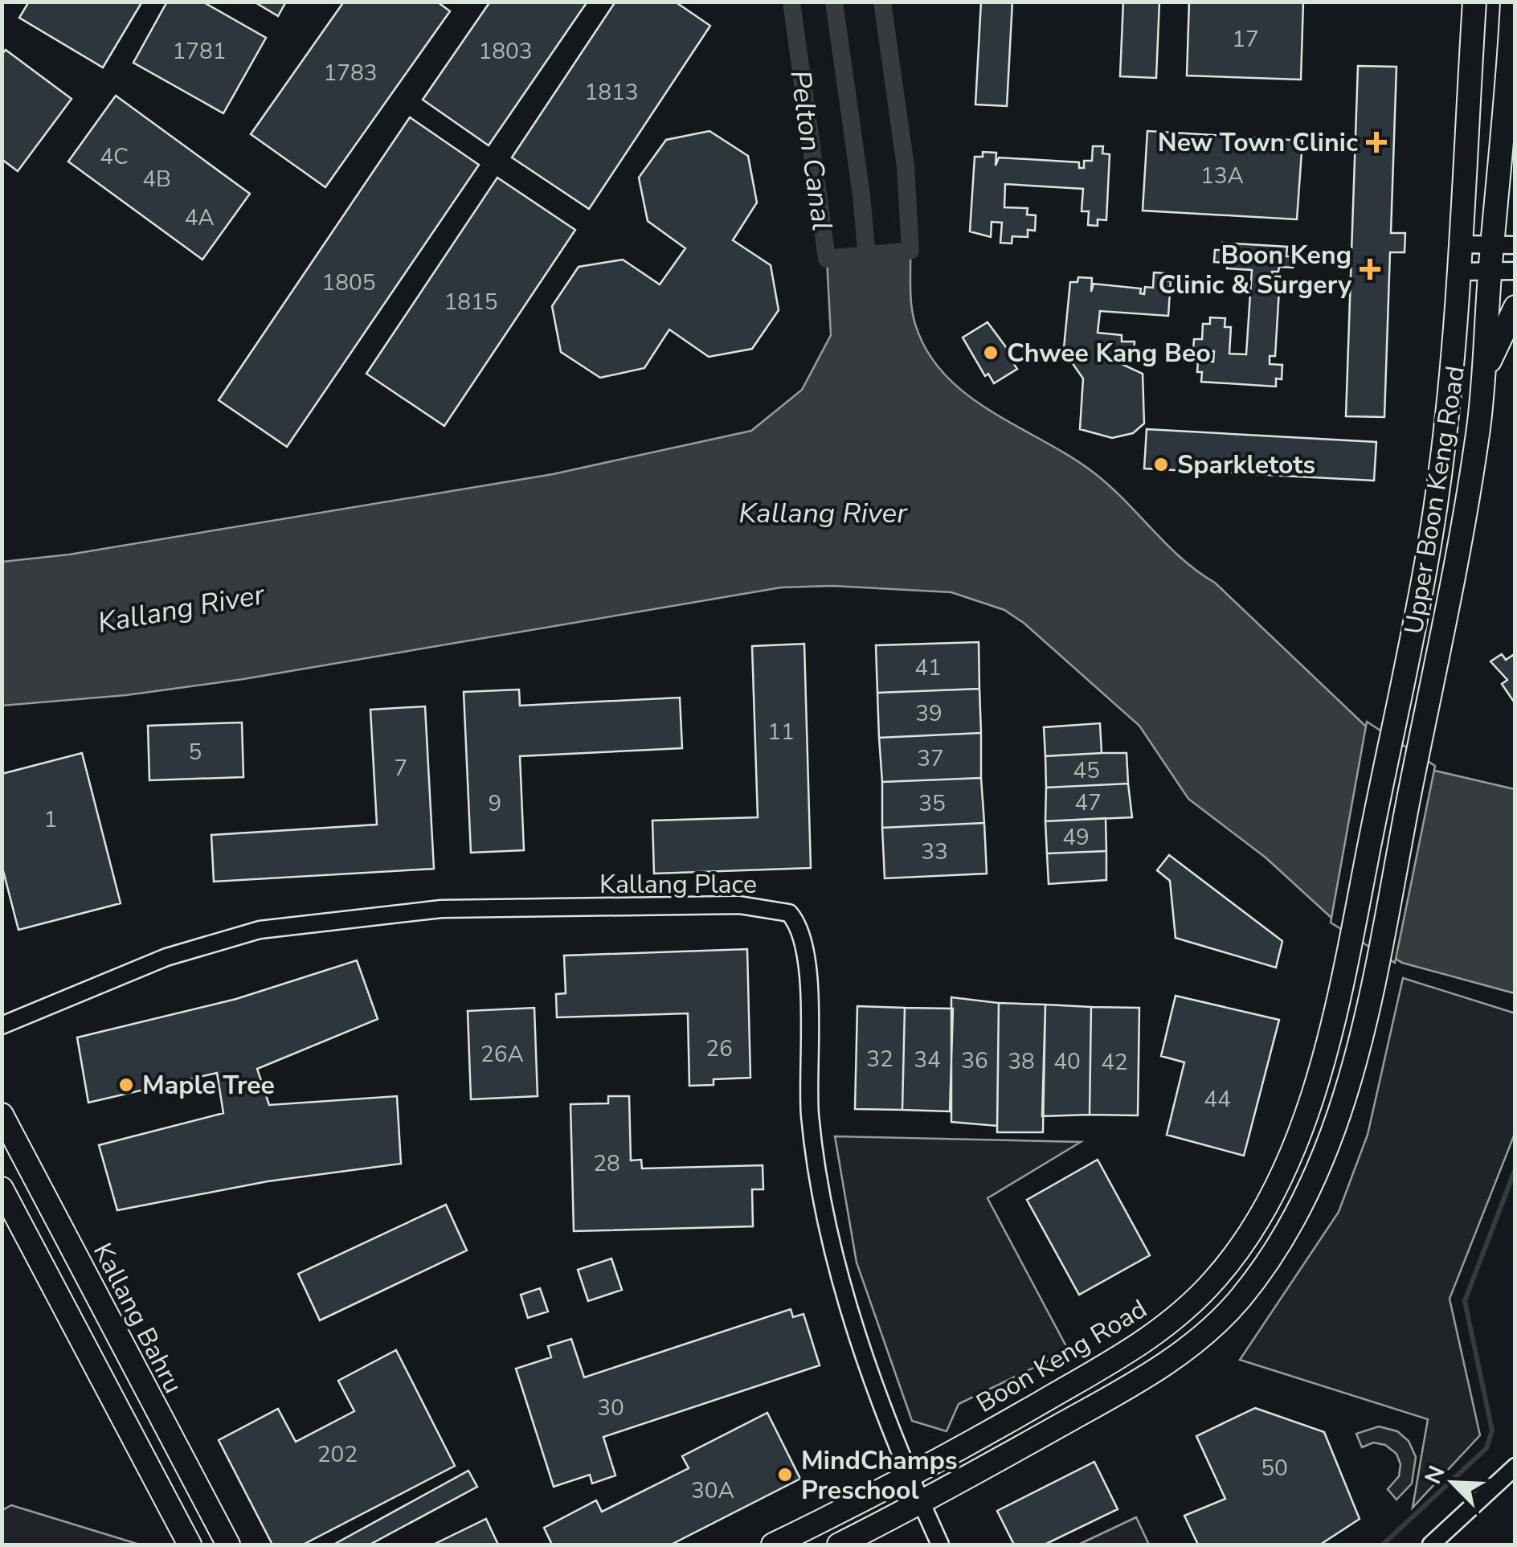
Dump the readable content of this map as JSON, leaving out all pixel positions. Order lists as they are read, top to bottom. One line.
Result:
{"streets":{"main road":["Upper Boon Keng Road","Kallang Bahru","Boon Keng Road"],"street":["Kallang Place"]},"crossings":[["Upper Boon Keng Road","Boon Keng Road"],["Kallang Place","Boon Keng Road"]],"water":["Pelton Canal","Kallang River"],"places":{"health":["New Town Clinic","Boon Keng Clinic & Surgery"],"other":["Chwee Kang Beo","Sparkletots","Maple Tree","MindChamps Preschool"]},"house_numbers":["17","1781","1803","1783","1813","4C","13A","4B","4A","1805","1815","41","39","11","5","37","7","45","47","9","35","1","49","33","26","26A","32","34","36","38","40","42","44","28","30","202","50","30A"],"north":"top left"}
